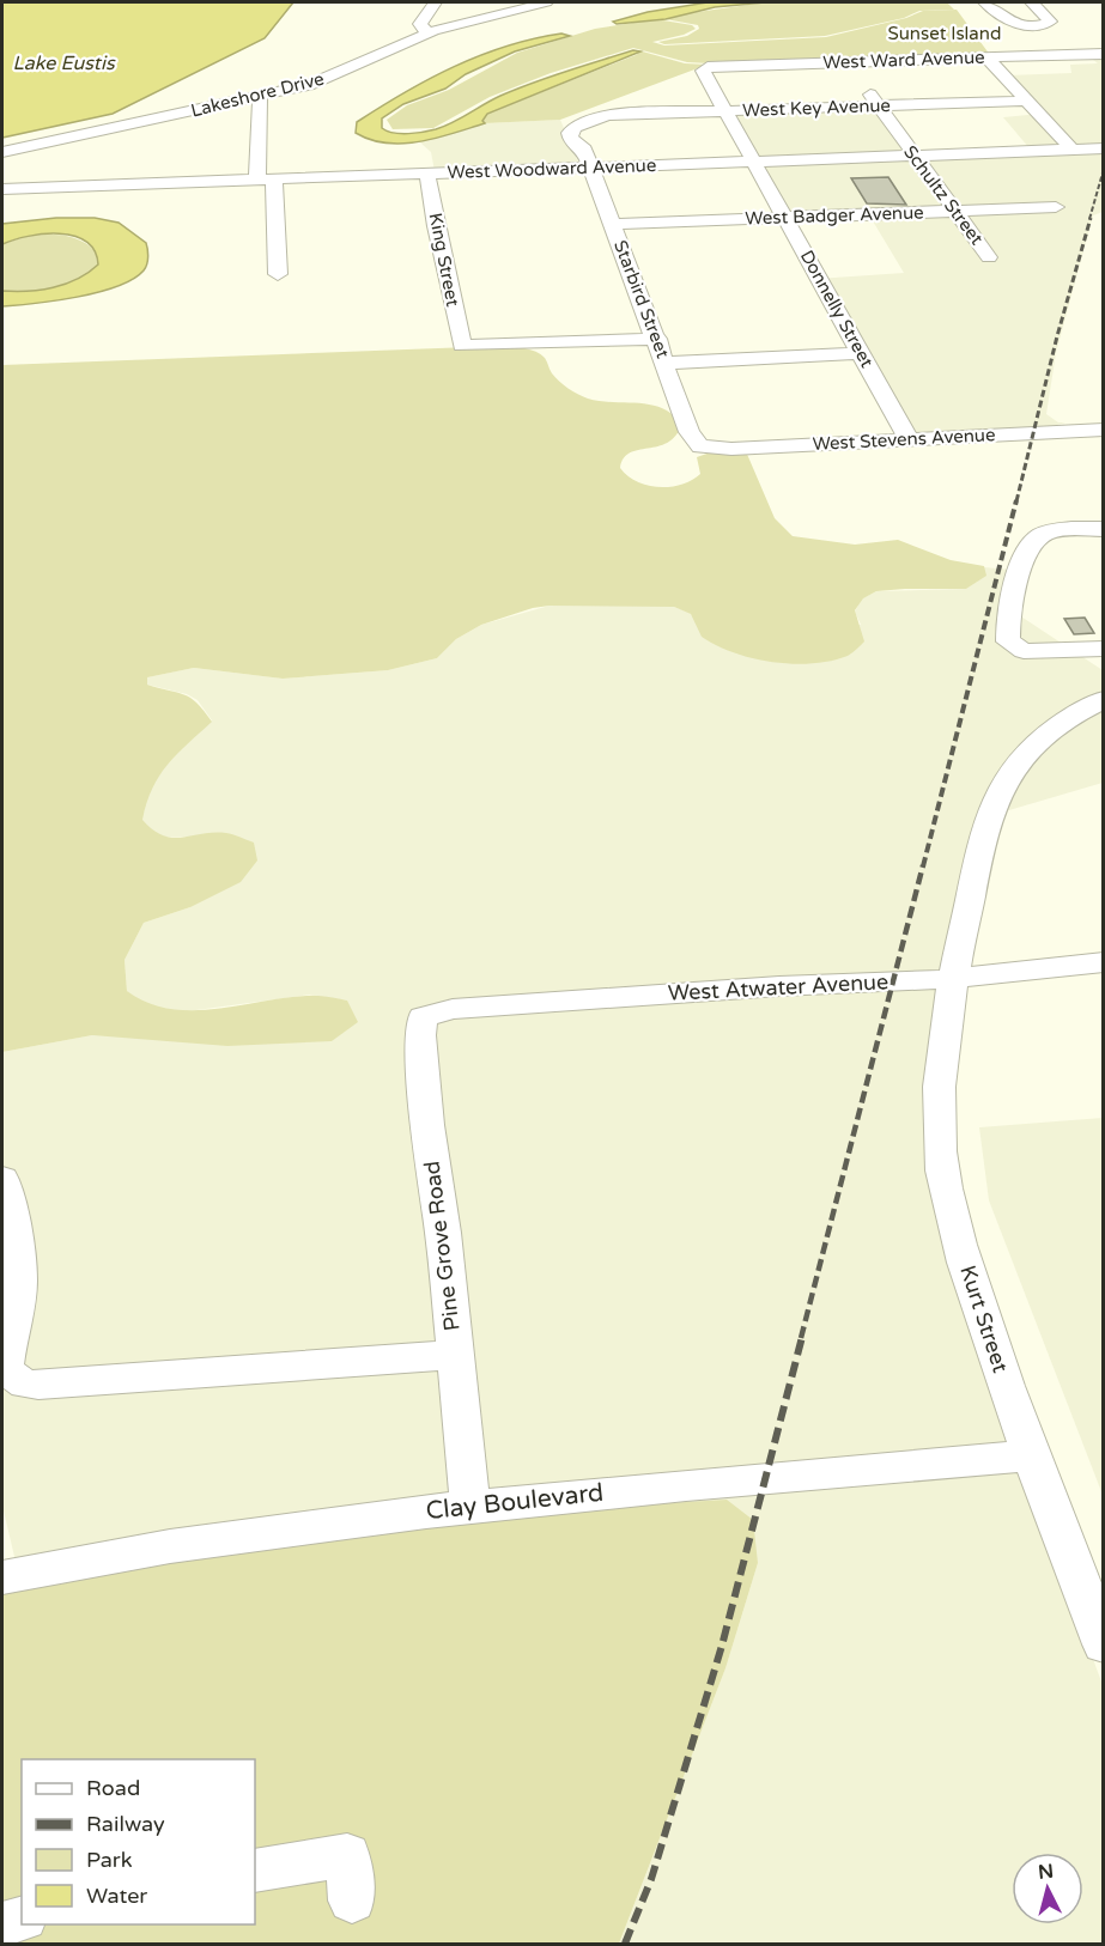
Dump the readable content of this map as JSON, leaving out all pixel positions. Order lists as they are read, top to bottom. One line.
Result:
{"streets":{"street":["West Ward Avenue","Lakeshore Drive","West Key Avenue","West Woodward Avenue","Schultz Street","West Badger Avenue","King Street","Starbird Street","Donnelly Street","West Stevens Avenue","West Atwater Avenue","Pine Grove Road","Kurt Street","Clay Boulevard"]},"crossings":[["West Ward Avenue","Schultz Street"],["West Ward Avenue","Donnelly Street"],["West Key Avenue","Schultz Street"],["West Key Avenue","Starbird Street"],["West Key Avenue","Donnelly Street"],["West Woodward Avenue","Schultz Street"],["West Woodward Avenue","King Street"],["West Woodward Avenue","Starbird Street"],["West Woodward Avenue","Donnelly Street"],["Schultz Street","West Badger Avenue"],["West Badger Avenue","Starbird Street"],["West Badger Avenue","Donnelly Street"],["King Street","Starbird Street"],["Starbird Street","West Stevens Avenue"],["Donnelly Street","West Stevens Avenue"],["West Atwater Avenue","Pine Grove Road"],["West Atwater Avenue","Kurt Street"],["Pine Grove Road","Clay Boulevard"],["Kurt Street","Clay Boulevard"]],"water":["Lake Eustis"],"parks":["Sunset Island"],"legend":["Road","Railway","Park","Water"],"north":"top"}
